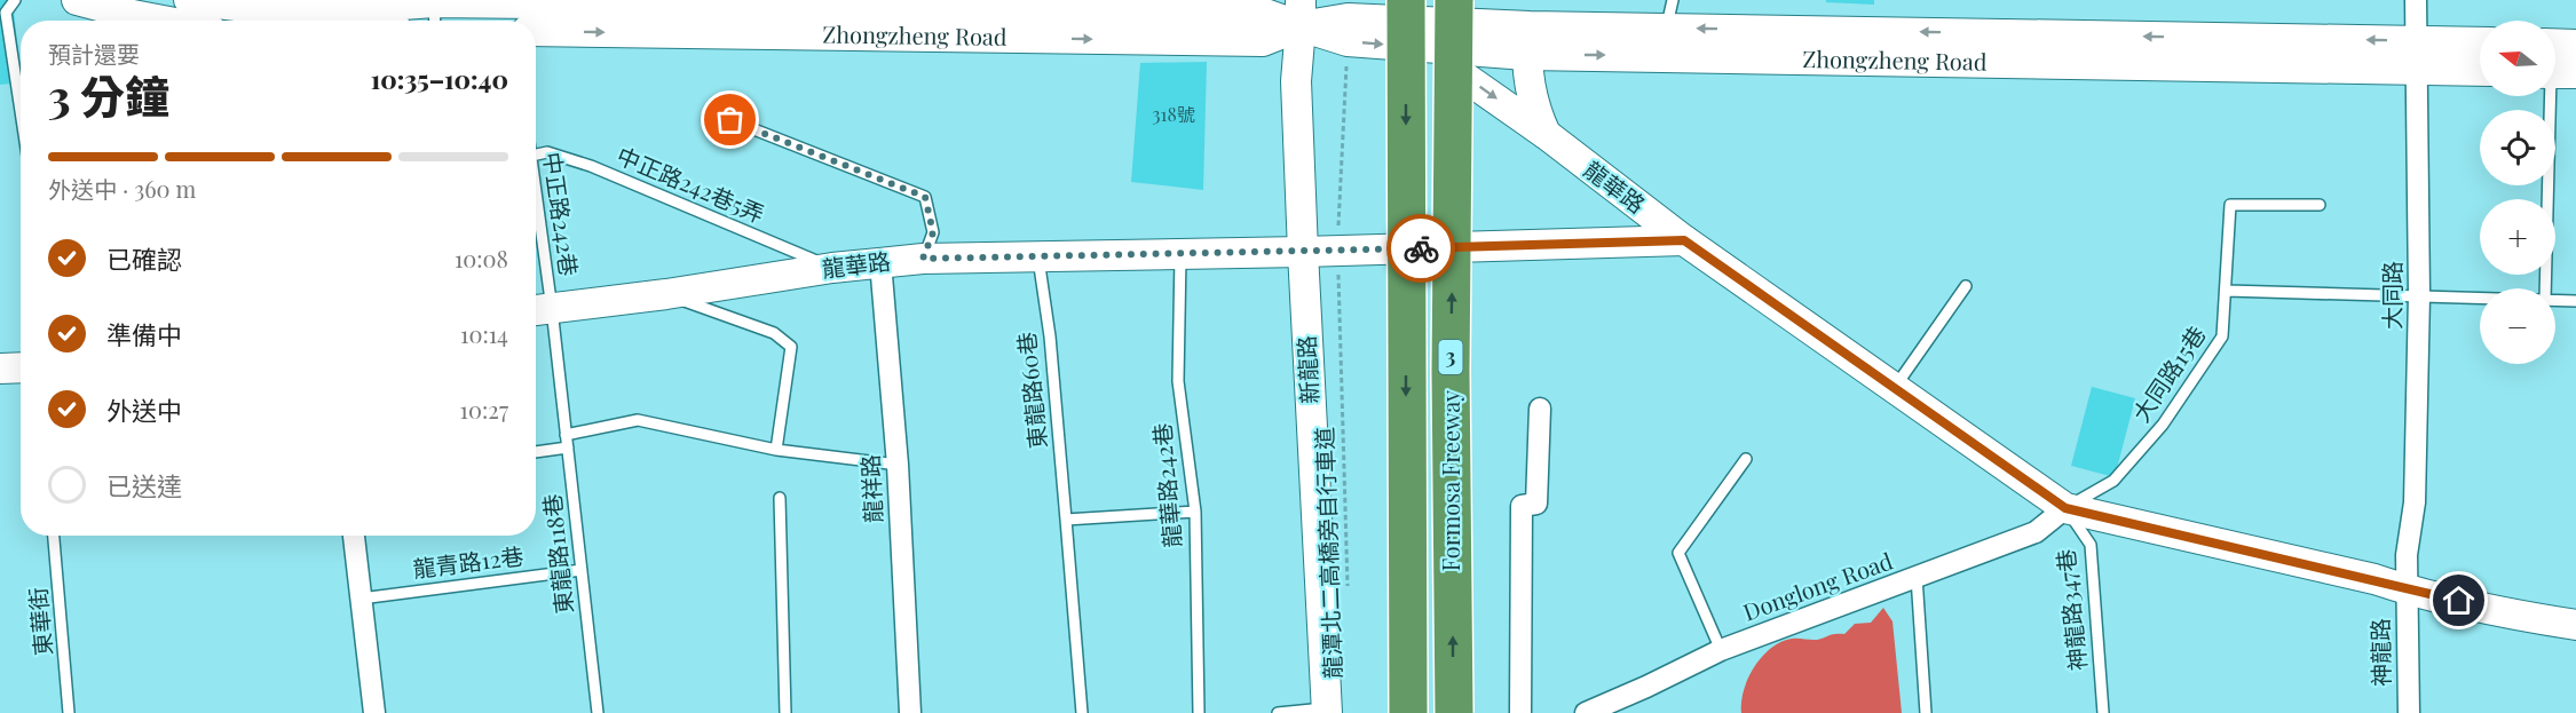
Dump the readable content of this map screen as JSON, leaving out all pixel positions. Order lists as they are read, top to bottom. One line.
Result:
{"streets":{"highway":["3","Formosa Freeway"],"street":["Zhongzheng Road","龍華路","大同路","新龍路","龍祥路","Donglong Road","神龍路"],"lane":["中正路242巷5弄","中正路242巷","大同路15巷","東龍路60巷","龍華路242巷","東龍路118巷","龍青路12巷","神龍路347巷","東華街"],"path":["龍潭北二高橋旁自行車道"]},"crossings":[["Zhongzheng Road","龍華路"],["Zhongzheng Road","大同路"],["Zhongzheng Road","新龍路"],["Zhongzheng Road","Formosa Freeway"],["中正路242巷5弄","龍華路"],["龍華路","中正路242巷"],["龍華路","大同路"],["龍華路","新龍路"],["龍華路","大同路15巷"],["龍華路","東龍路60巷"],["龍華路","Formosa Freeway"],["龍華路","龍華路242巷"],["龍華路","龍祥路"],["龍華路","東龍路118巷"],["龍華路","Donglong Road"],["龍華路","神龍路347巷"],["龍華路","神龍路"],["中正路242巷","東龍路118巷"],["大同路","神龍路"],["大同路15巷","Donglong Road"],["大同路15巷","神龍路347巷"],["東龍路118巷","龍青路12巷"],["Donglong Road","神龍路347巷"]],"house_numbers":["318號"],"north":"left","page":{"map_buttons":["+","−"],"heading":["3 分鐘","預計還要","10:35–10:40"],"bar":"外送中 · 360 m","list":[["已確認","10:08"],["準備中","10:14"],["外送中","10:27"],"已送達"]}}
